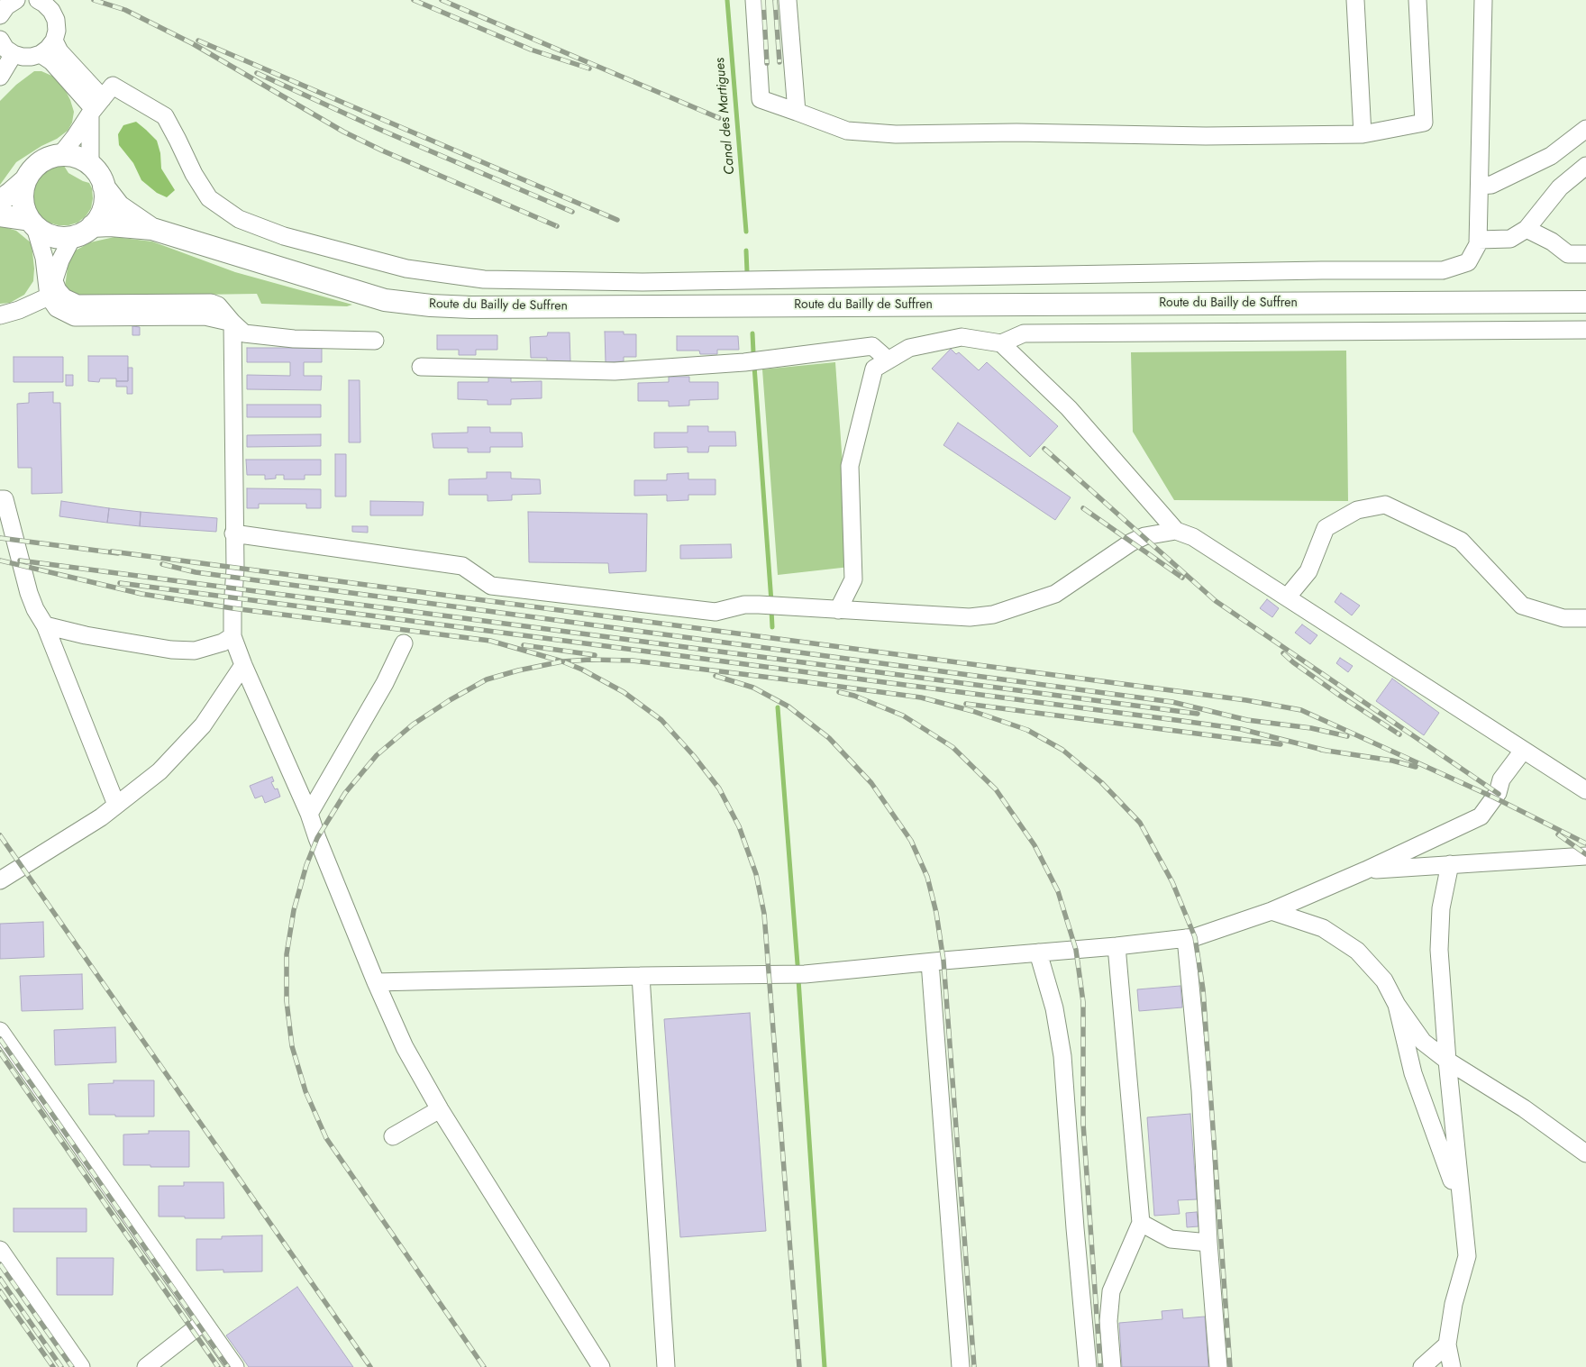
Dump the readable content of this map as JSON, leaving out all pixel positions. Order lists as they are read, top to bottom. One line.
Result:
{"streets":{"main road":["Route du Bailly de Suffren"]},"water":["Canal des Martigues"]}
